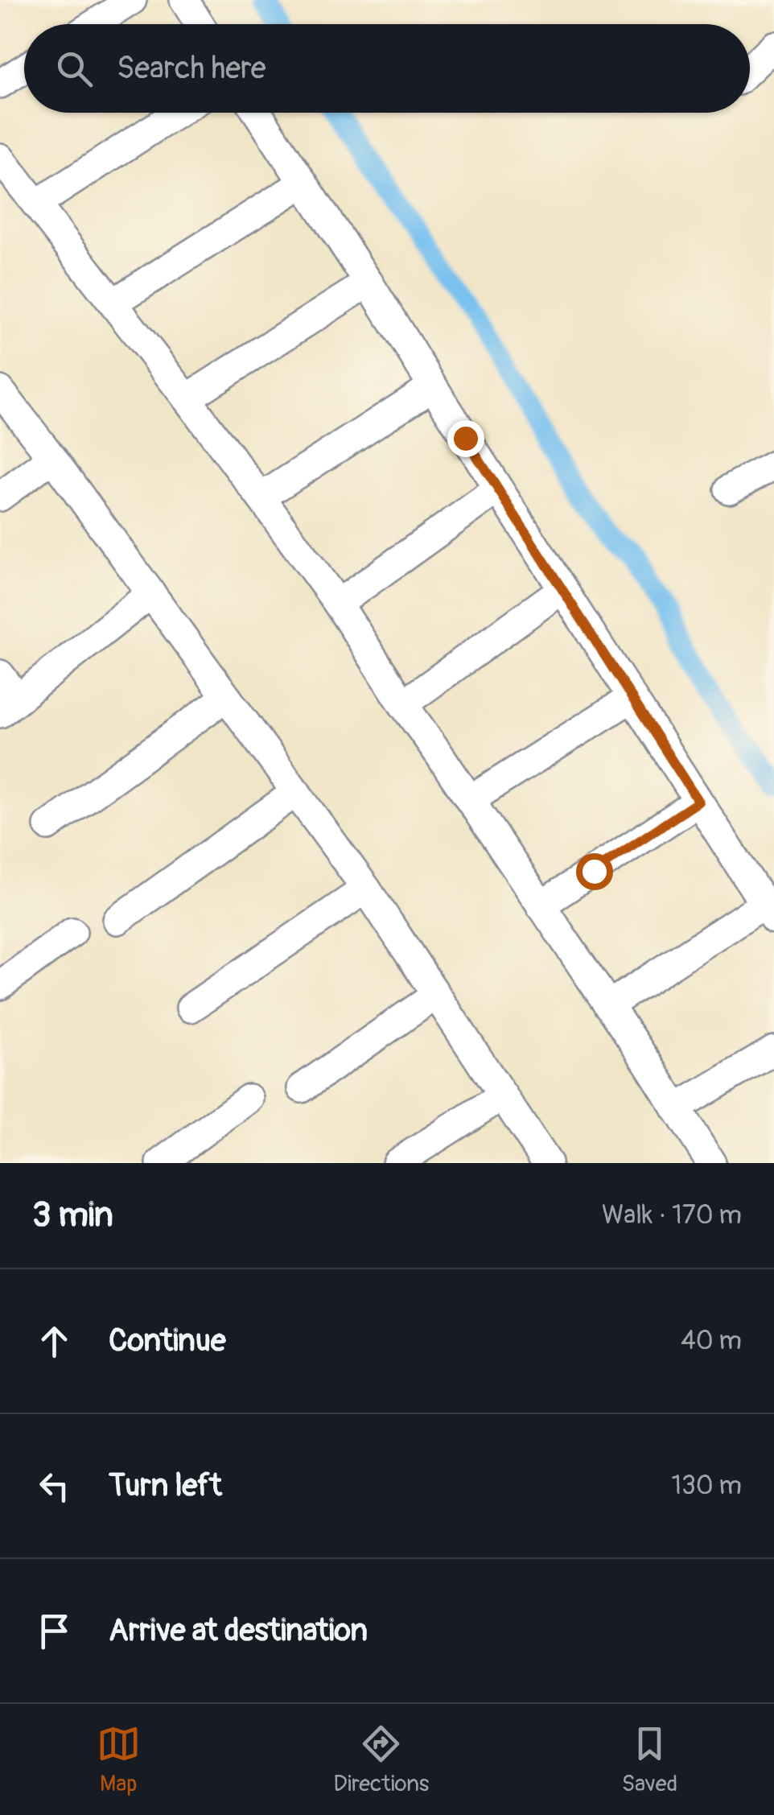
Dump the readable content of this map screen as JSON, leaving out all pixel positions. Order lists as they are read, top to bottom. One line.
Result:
{"page":{"search":"Search here","heading":["3 min","Walk · 170 m"],"list":[["Continue","40 m"],["Turn left","130 m"],"Arrive at destination"],"nav":["Map","Directions","Saved"]}}
